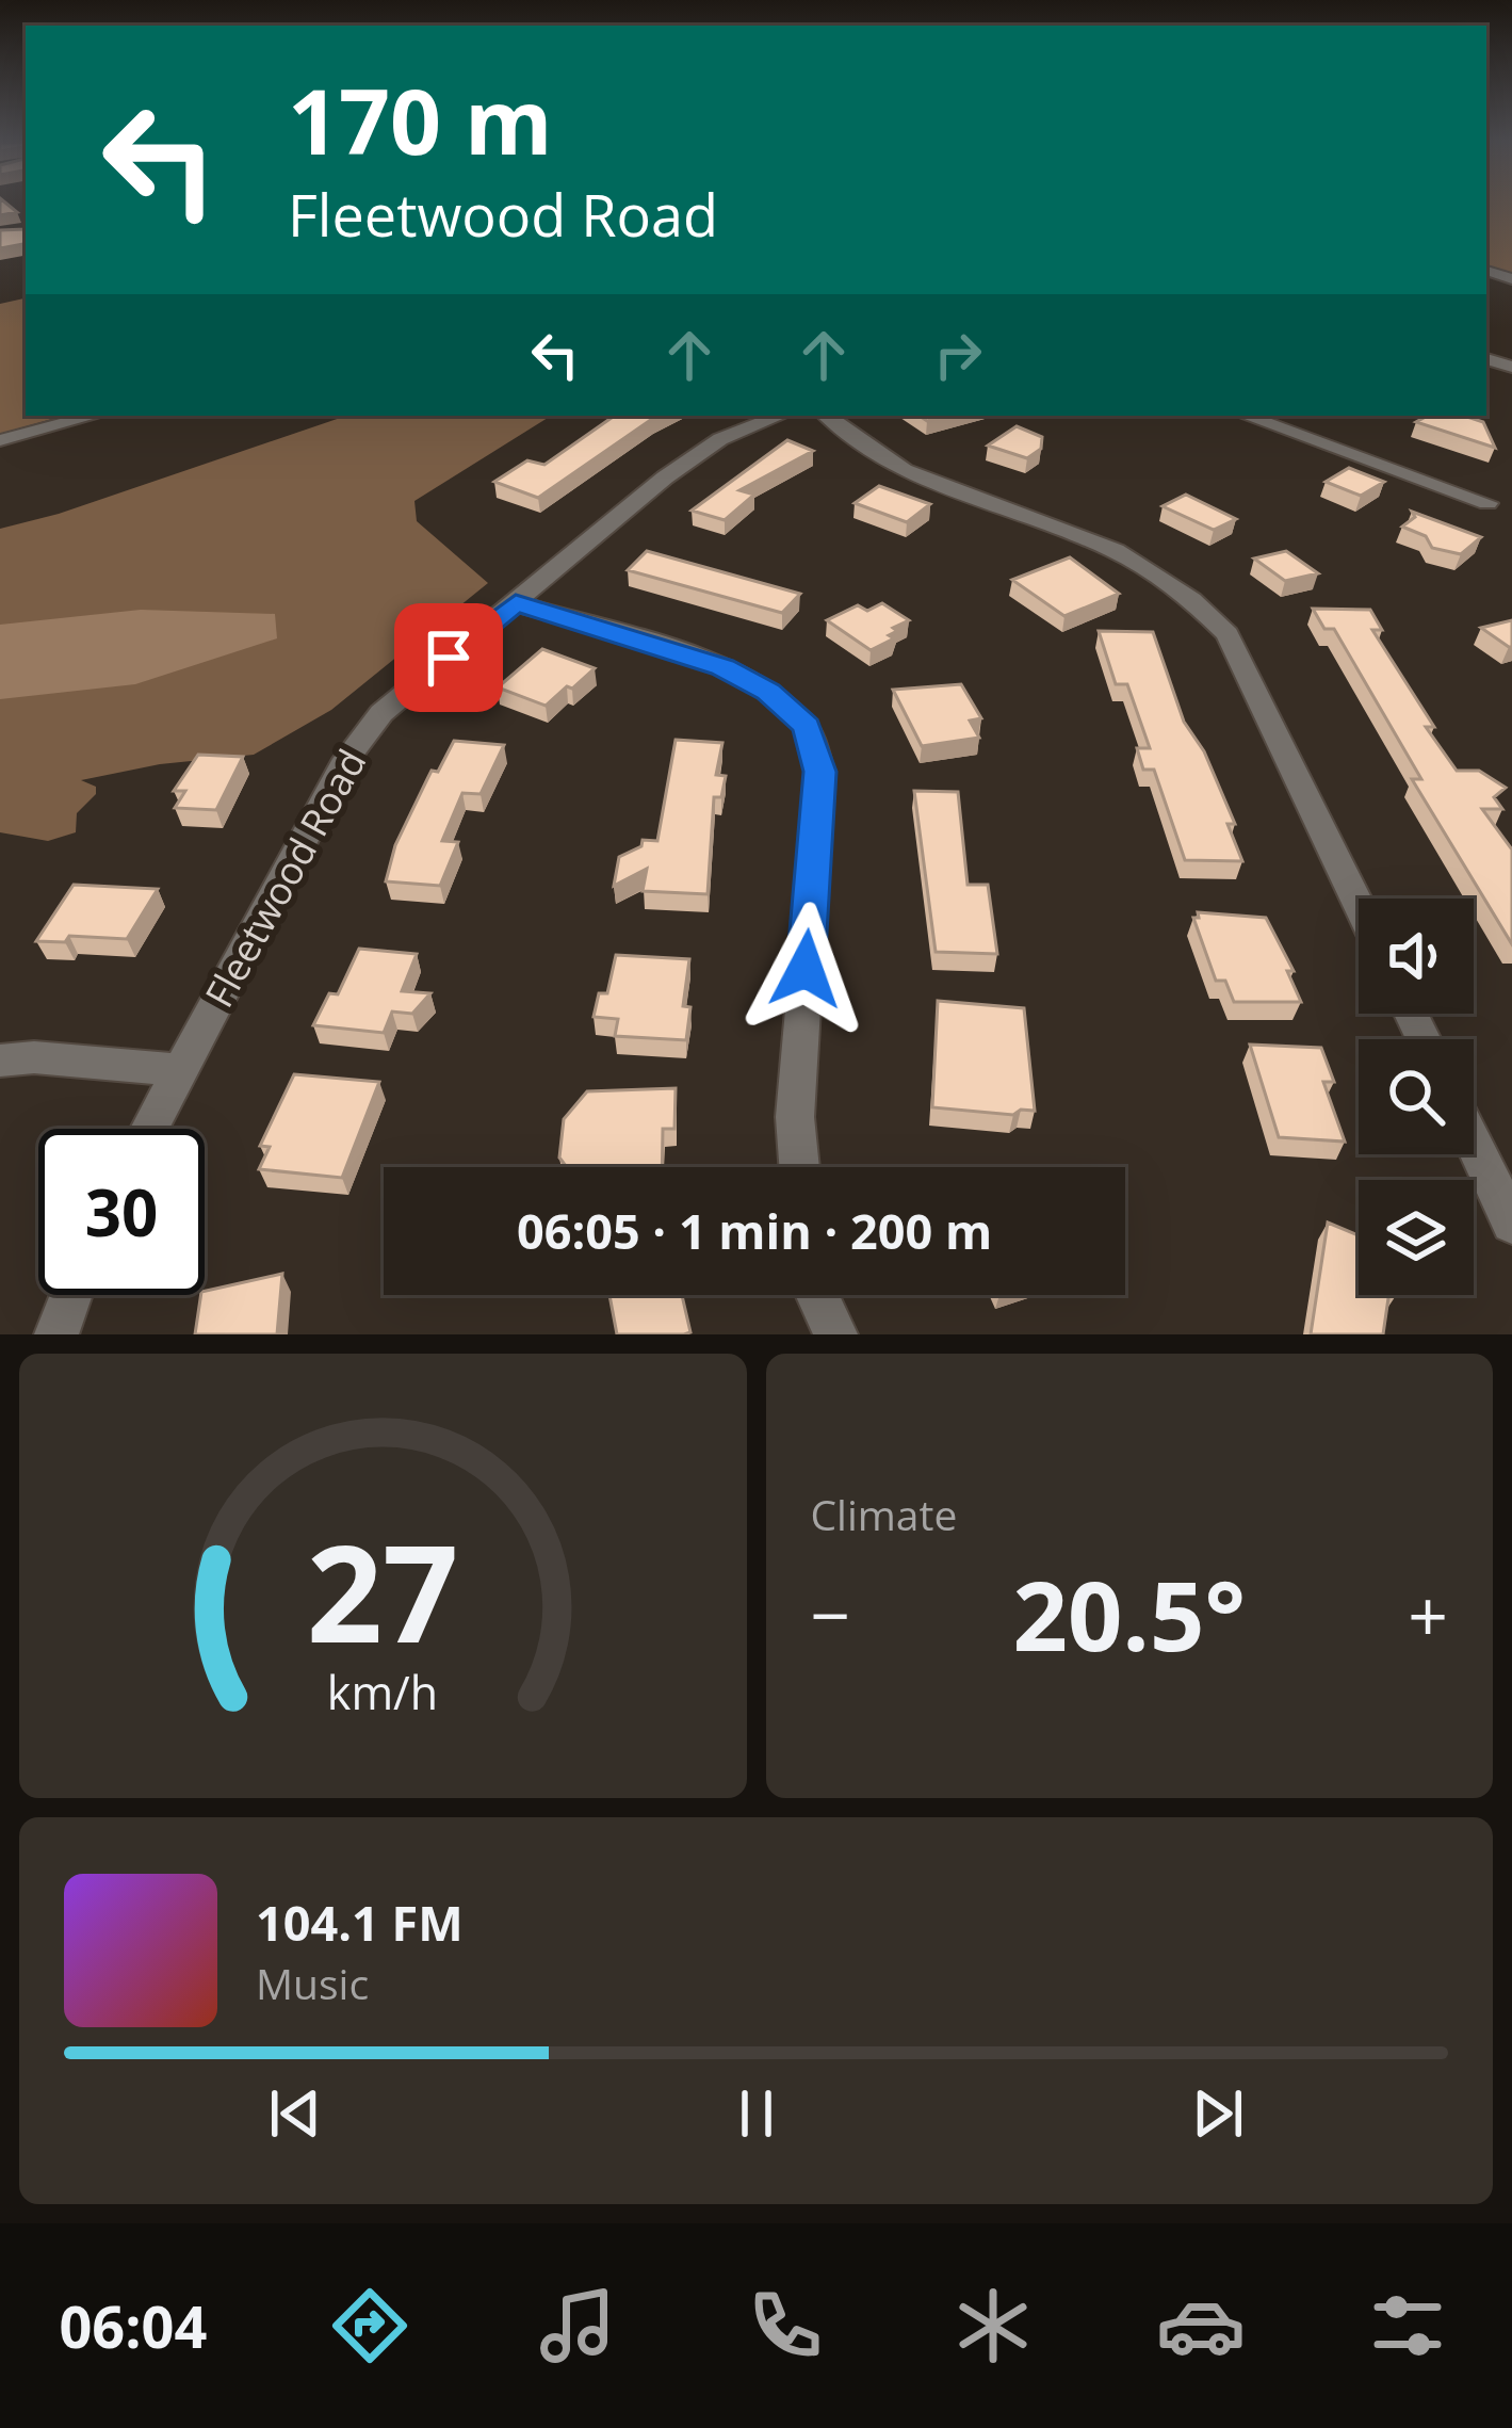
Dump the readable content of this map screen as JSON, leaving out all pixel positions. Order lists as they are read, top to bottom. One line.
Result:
{"streets":{"street":["Fleetwood Road"]},"page":{"turn":["170 m","Fleetwood Road"],"limit":"30","trip":"06:05 · 1 min · 200 m","tile":"Climate","heat":["−","20.5°","+"],"song":["104.1 FM","Music"],"tabs":"06:04","gauge":["27","km/h"]}}
